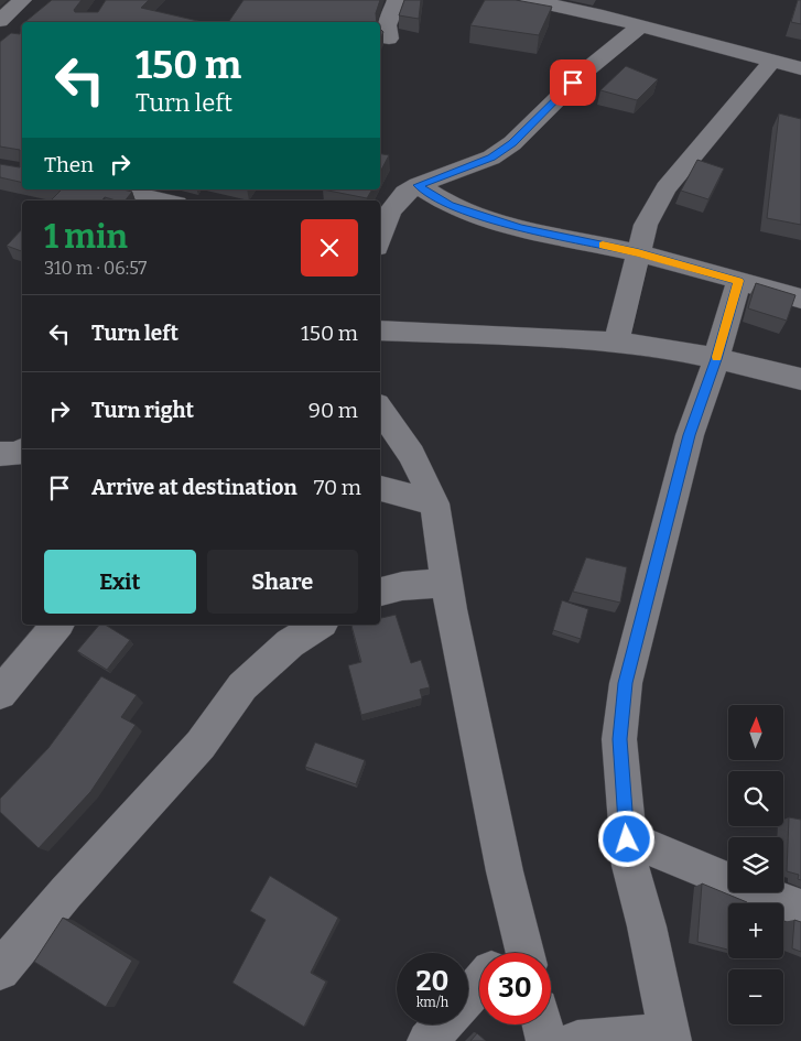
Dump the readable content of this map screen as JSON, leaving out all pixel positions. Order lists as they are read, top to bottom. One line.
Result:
{"north":"top","page":{"turn":["150 m","Turn left"],"then":"Then","heading":["1 min","310 m · 06:57"],"list":[{"name":"Turn left","value":"150 m"},{"name":"Turn right","value":"90 m"},{"name":"Arrive at destination","value":"70 m"}],"buttons":["Exit","Share"],"map_buttons":["+","−"],"speed":"20 km/h","limit":"30"}}
